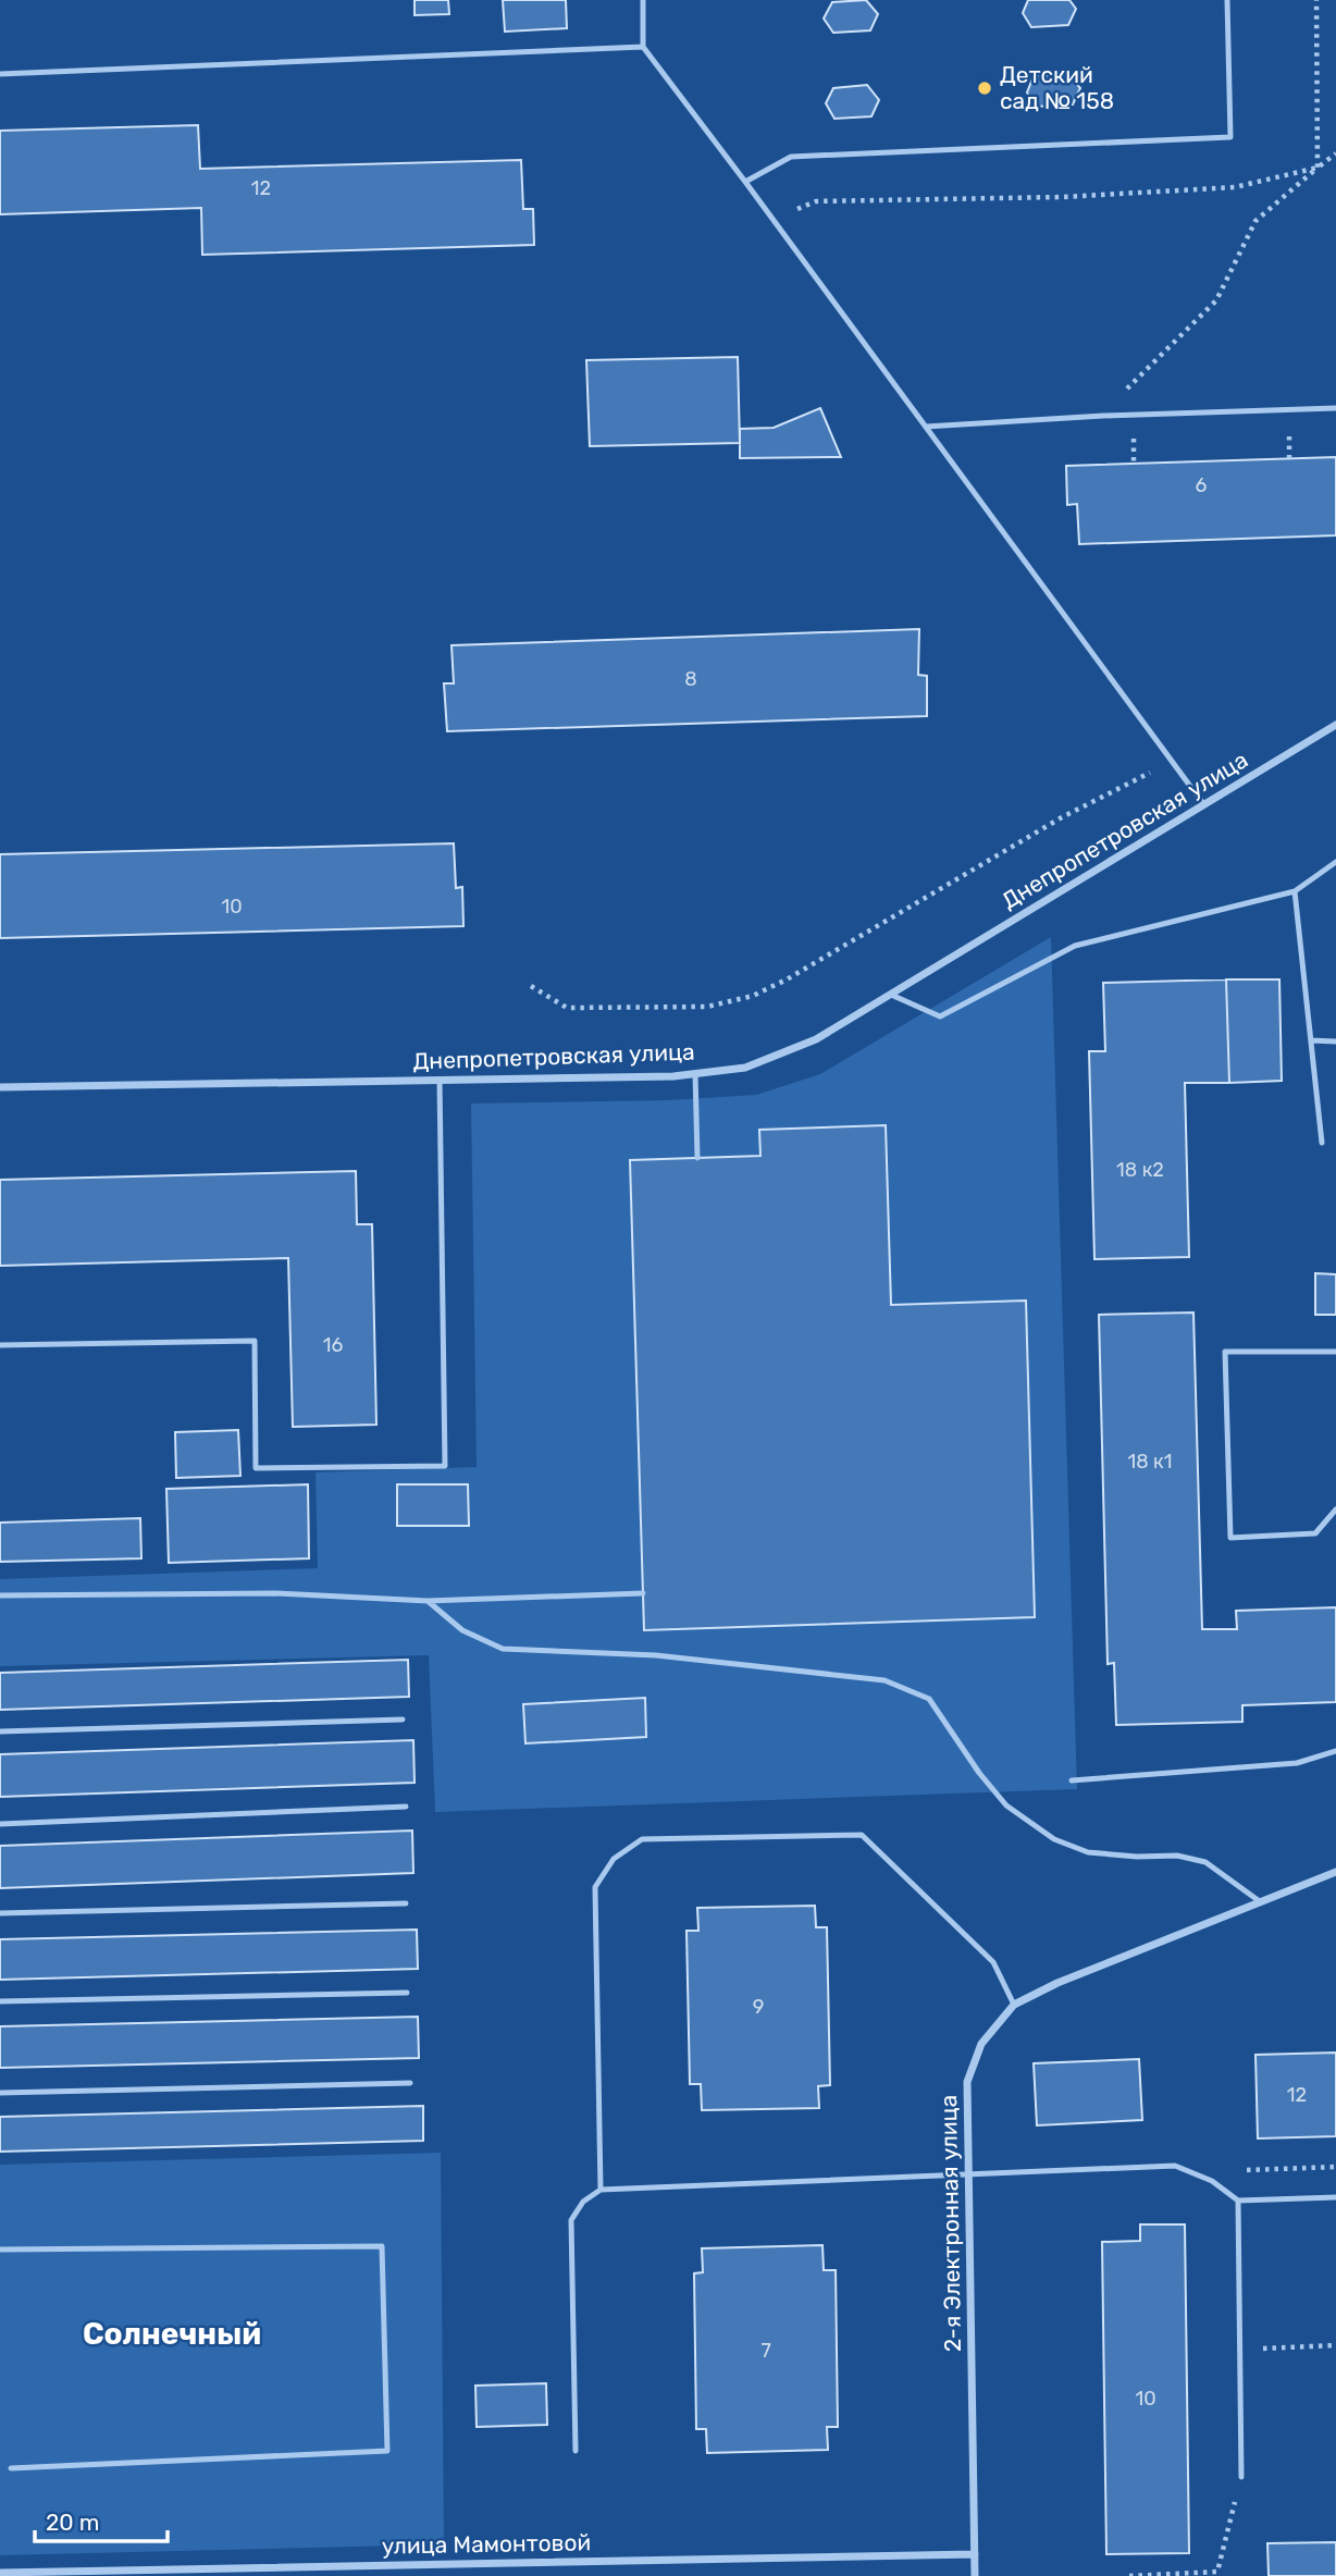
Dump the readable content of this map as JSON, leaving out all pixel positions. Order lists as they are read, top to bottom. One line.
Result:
{"streets":{"street":["Днепропетровская улица","2-я Электронная улица","улица Мамонтовой"]},"crossings":[["2-я Электронная улица","улица Мамонтовой"]],"districts":["Солнечный"],"places":["Детский сад № 158"],"house_numbers":["12","6","8","10","18 к2","16","18 к1","9","12","7","10"],"scale_bar":"20 m"}
